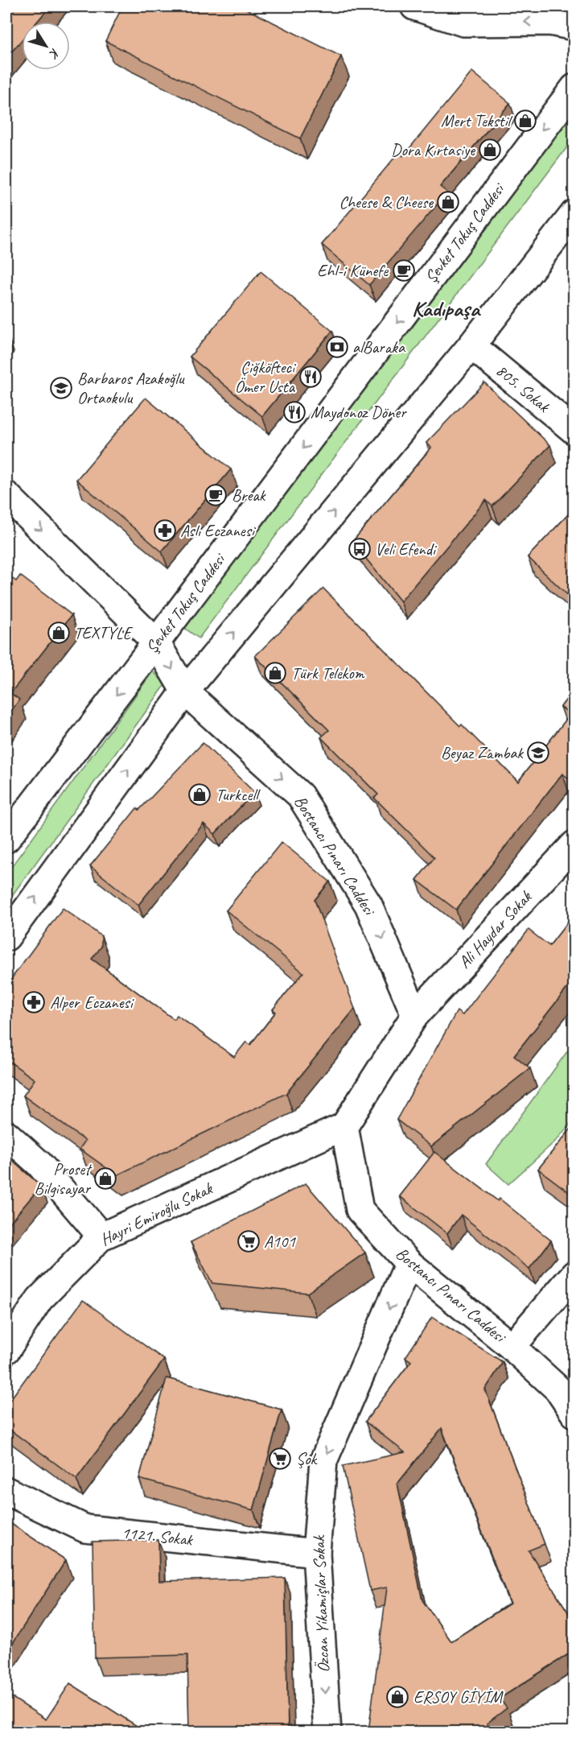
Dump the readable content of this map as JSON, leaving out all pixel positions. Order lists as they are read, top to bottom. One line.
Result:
{"streets":{"street":["Şevket Tokuş Caddesi","805. Sokak","Bostancı Pınarı Caddesi","Ali Haydar Sokak","Hayri Emiroğlu Sokak","1121. Sokak","Özcan Yikamişlar Sokak"]},"crossings":[["Şevket Tokuş Caddesi","Bostancı Pınarı Caddesi"],["Bostancı Pınarı Caddesi","Ali Haydar Sokak"],["Bostancı Pınarı Caddesi","Hayri Emiroğlu Sokak"],["Bostancı Pınarı Caddesi","Özcan Yikamişlar Sokak"],["1121. Sokak","Özcan Yikamişlar Sokak"]],"one_way":["Bostancı Pınarı Caddesi","Özcan Yikamişlar Sokak"],"districts":["Kadıpaşa"],"places":{"shop":["Mert Tekstil","Dora Kırtasiye","Cheese & Cheese","TEXTYLE","Türk Telekom","Turkcell","Proset Bilgisayar","ERSOY GİYİM"],"cafe":["Ehl-i Künefe","Break"],"bank":["alBaraka"],"restaurant":["Çiğköfteci Ömer Usta","Maydonoz Döner"],"school or university":["Barbaros Azakoğlu Ortaokulu","Beyaz Zambak"],"pharmacy":["Aslı Eczanesi","Alper Eczanesi"],"bus stop":["Veli Efendi"],"supermarket":["A101","Şok"]},"north":"bottom right"}
